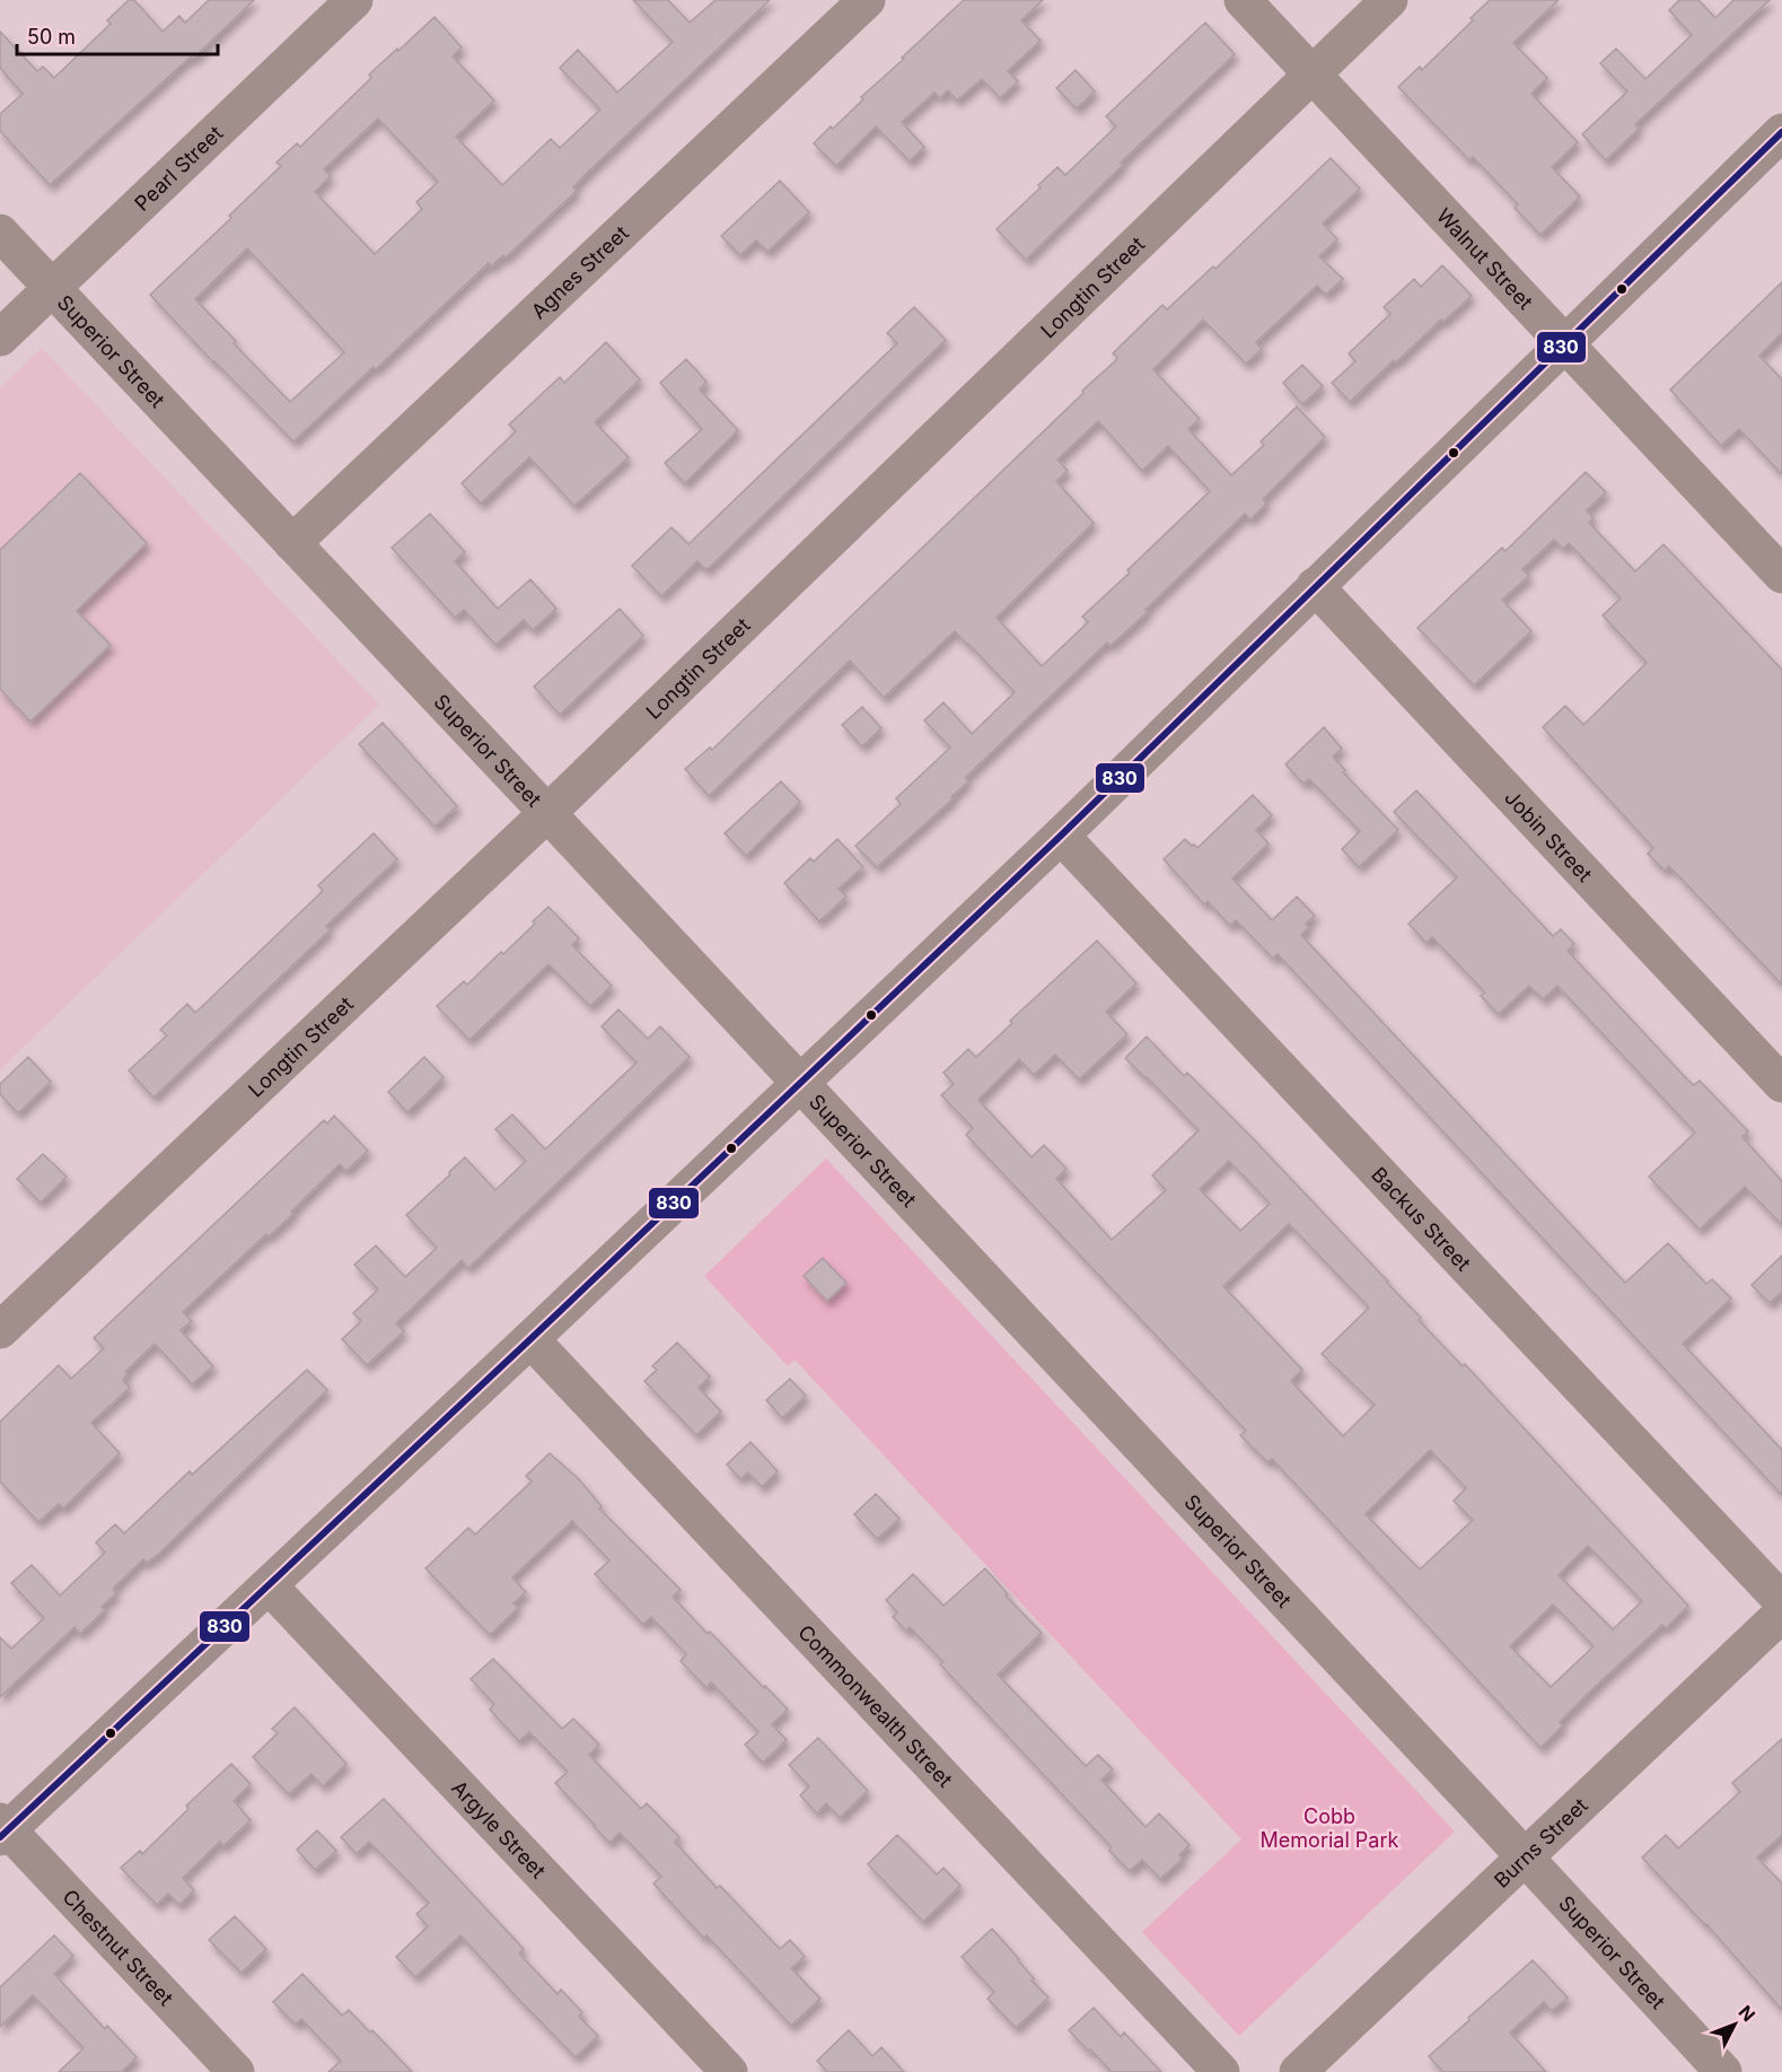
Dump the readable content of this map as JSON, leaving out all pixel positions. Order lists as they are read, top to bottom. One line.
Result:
{"streets":{"street":["Pearl Street","Walnut Street","Agnes Street","Longtin Street","Superior Street","Jobin Street","Backus Street","Commonwealth Street","Argyle Street","Burns Street","Chestnut Street"]},"crossings":[["Pearl Street","Superior Street"],["Walnut Street","Longtin Street"],["Agnes Street","Superior Street"],["Longtin Street","Superior Street"],["Superior Street","Burns Street"]],"parks":["Cobb Memorial Park"],"lines":["transit line 830"],"scale_bar":"50 m","north":"top right"}
